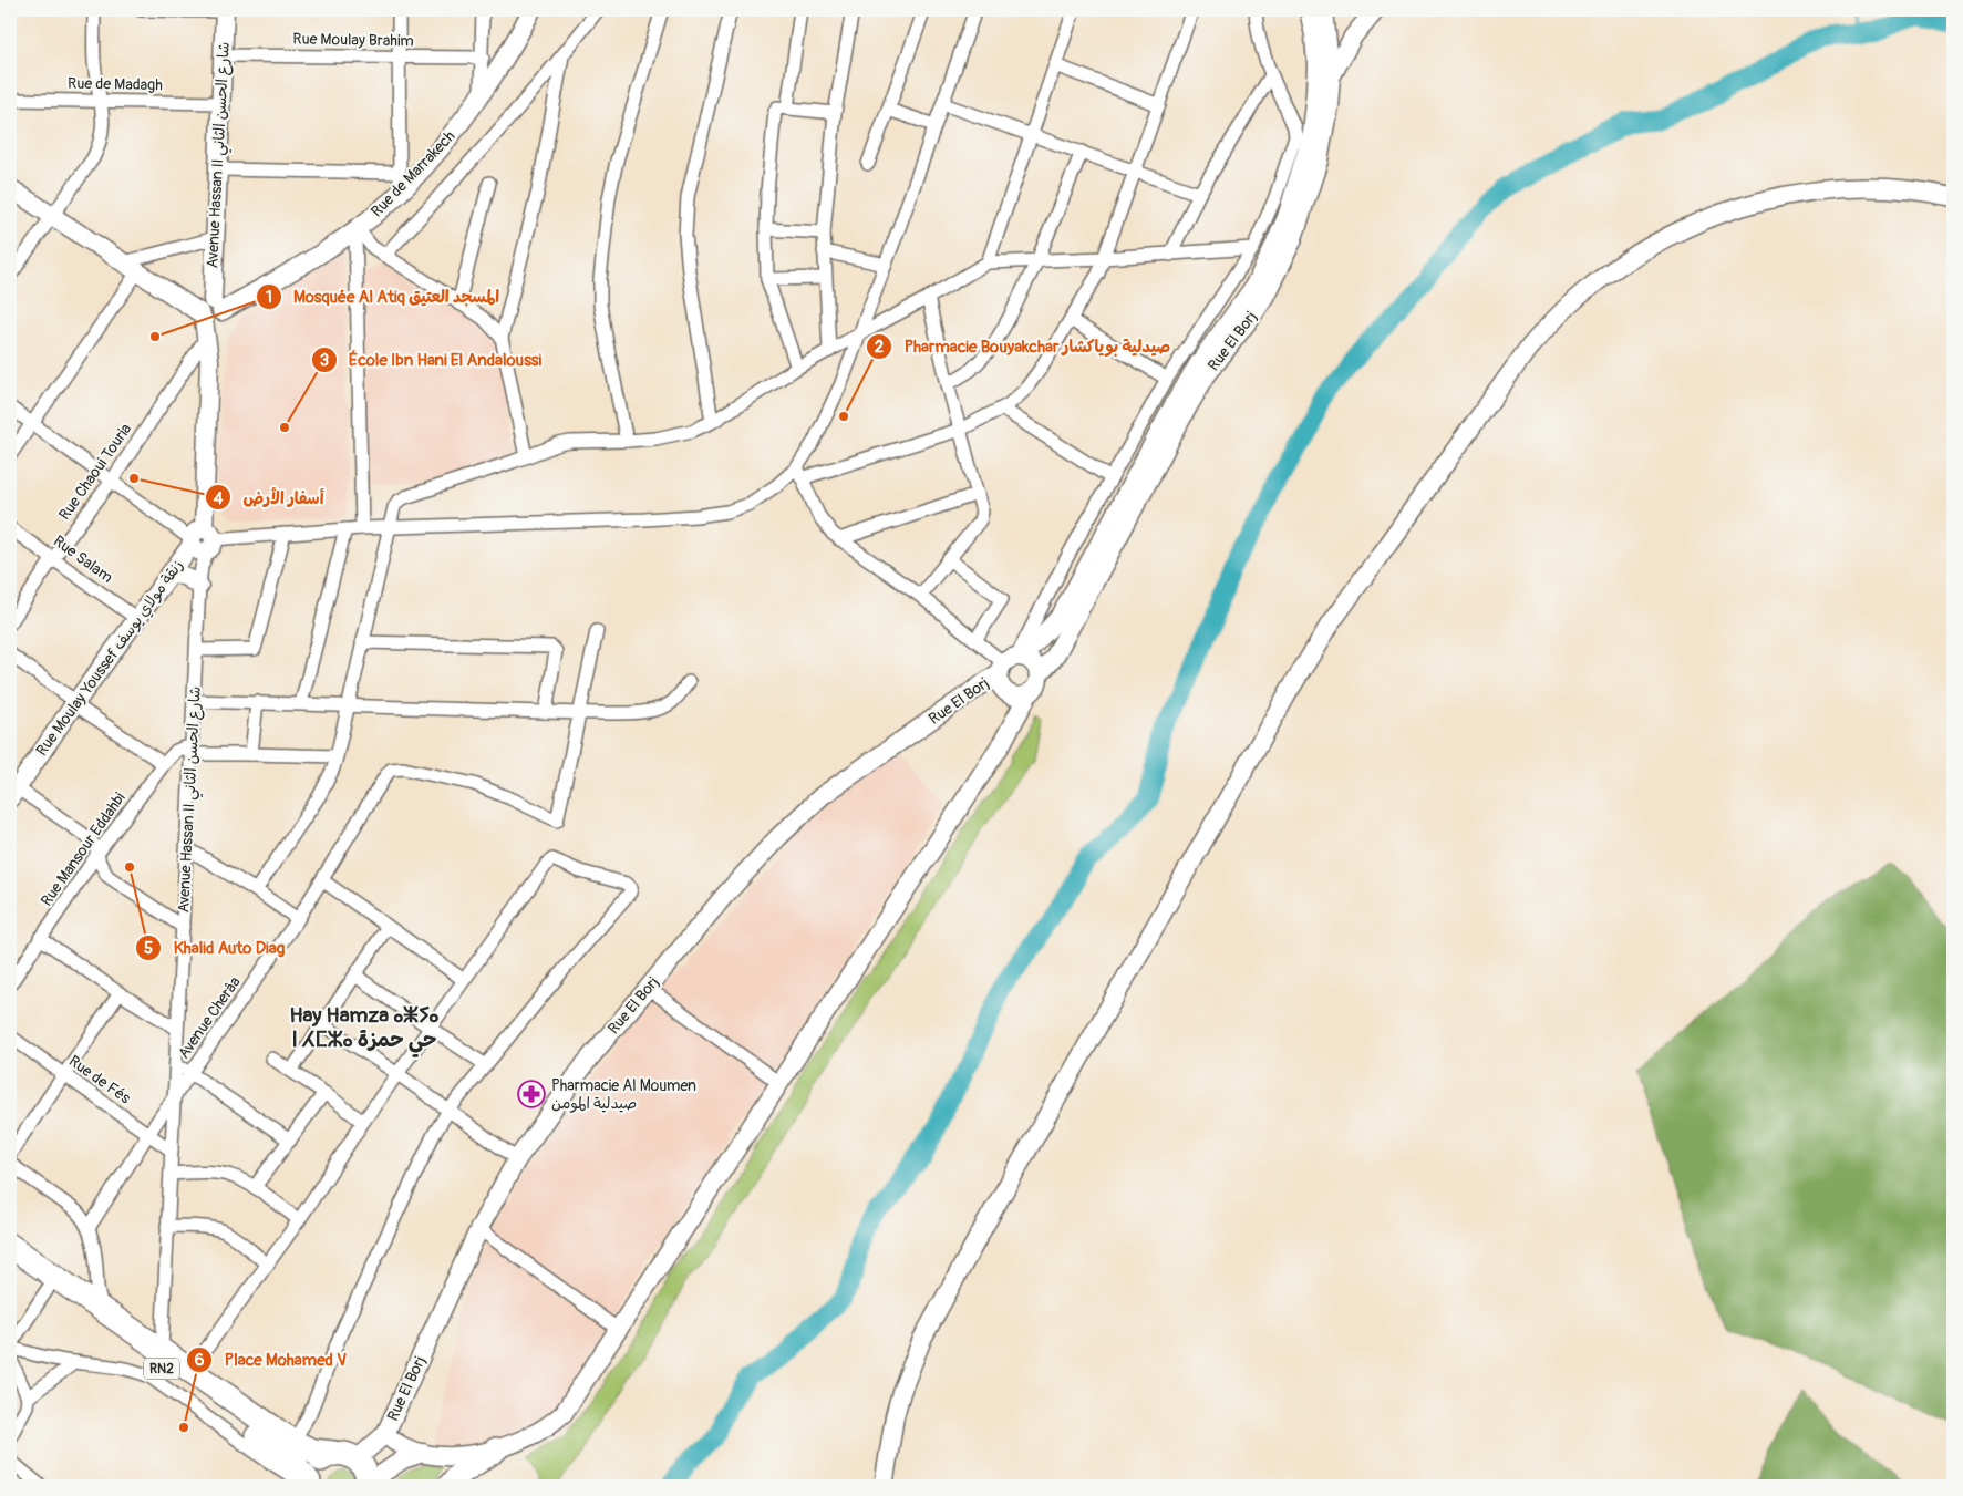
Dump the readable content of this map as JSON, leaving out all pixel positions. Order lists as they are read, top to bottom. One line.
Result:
{"streets":{"highway":["RN2"],"main road":["Avenue Hassan II شارع الحسن الثاني","Rue de Marrakech","Rue El Borj","Rue Moulay Youssef زنقة مولاي يوسف"],"street":["Rue Moulay Brahim","Rue de Madagh","Rue Chaoui Touria","Rue Salam","Rue Mansour Eddahbi","Avenue Cherâa","Rue de Fés"]},"crossings":[["Rue Moulay Brahim","Avenue Hassan II شارع الحسن الثاني"],["Rue de Madagh","Avenue Hassan II شارع الحسن الثاني"],["Avenue Hassan II شارع الحسن الثاني","Rue de Marrakech"],["Avenue Hassan II شارع الحسن الثاني","Rue Chaoui Touria"],["Avenue Hassan II شارع الحسن الثاني","Rue Moulay Youssef زنقة مولاي يوسف"],["Avenue Hassan II شارع الحسن الثاني","Rue Mansour Eddahbi"],["Avenue Hassan II شارع الحسن الثاني","Avenue Cherâa"],["Avenue Hassan II شارع الحسن الثاني","Rue de Fés"],["Avenue Hassan II شارع الحسن الثاني","RN2"],["Rue de Marrakech","Rue Chaoui Touria"],["Rue Chaoui Touria","Rue Salam"],["Rue Salam","Rue Moulay Youssef زنقة مولاي يوسف"],["Avenue Cherâa","Rue de Fés"]],"districts":["Hay Hamza ⴰⵥⵢⴰ ⵏ ⵃⵎⵣⴰ حي حمزة"],"places":{"other":["Mosquée Al Atiq المسجد العتيق","Pharmacie Bouyakchar صيدلية بوياكشار","École Ibn Hani El Andaloussi","أسفار الأرض","Khalid Auto Diag","Place Mohamed V"],"pharmacy":["Pharmacie Al Moumen صيدلية المومن"]}}
